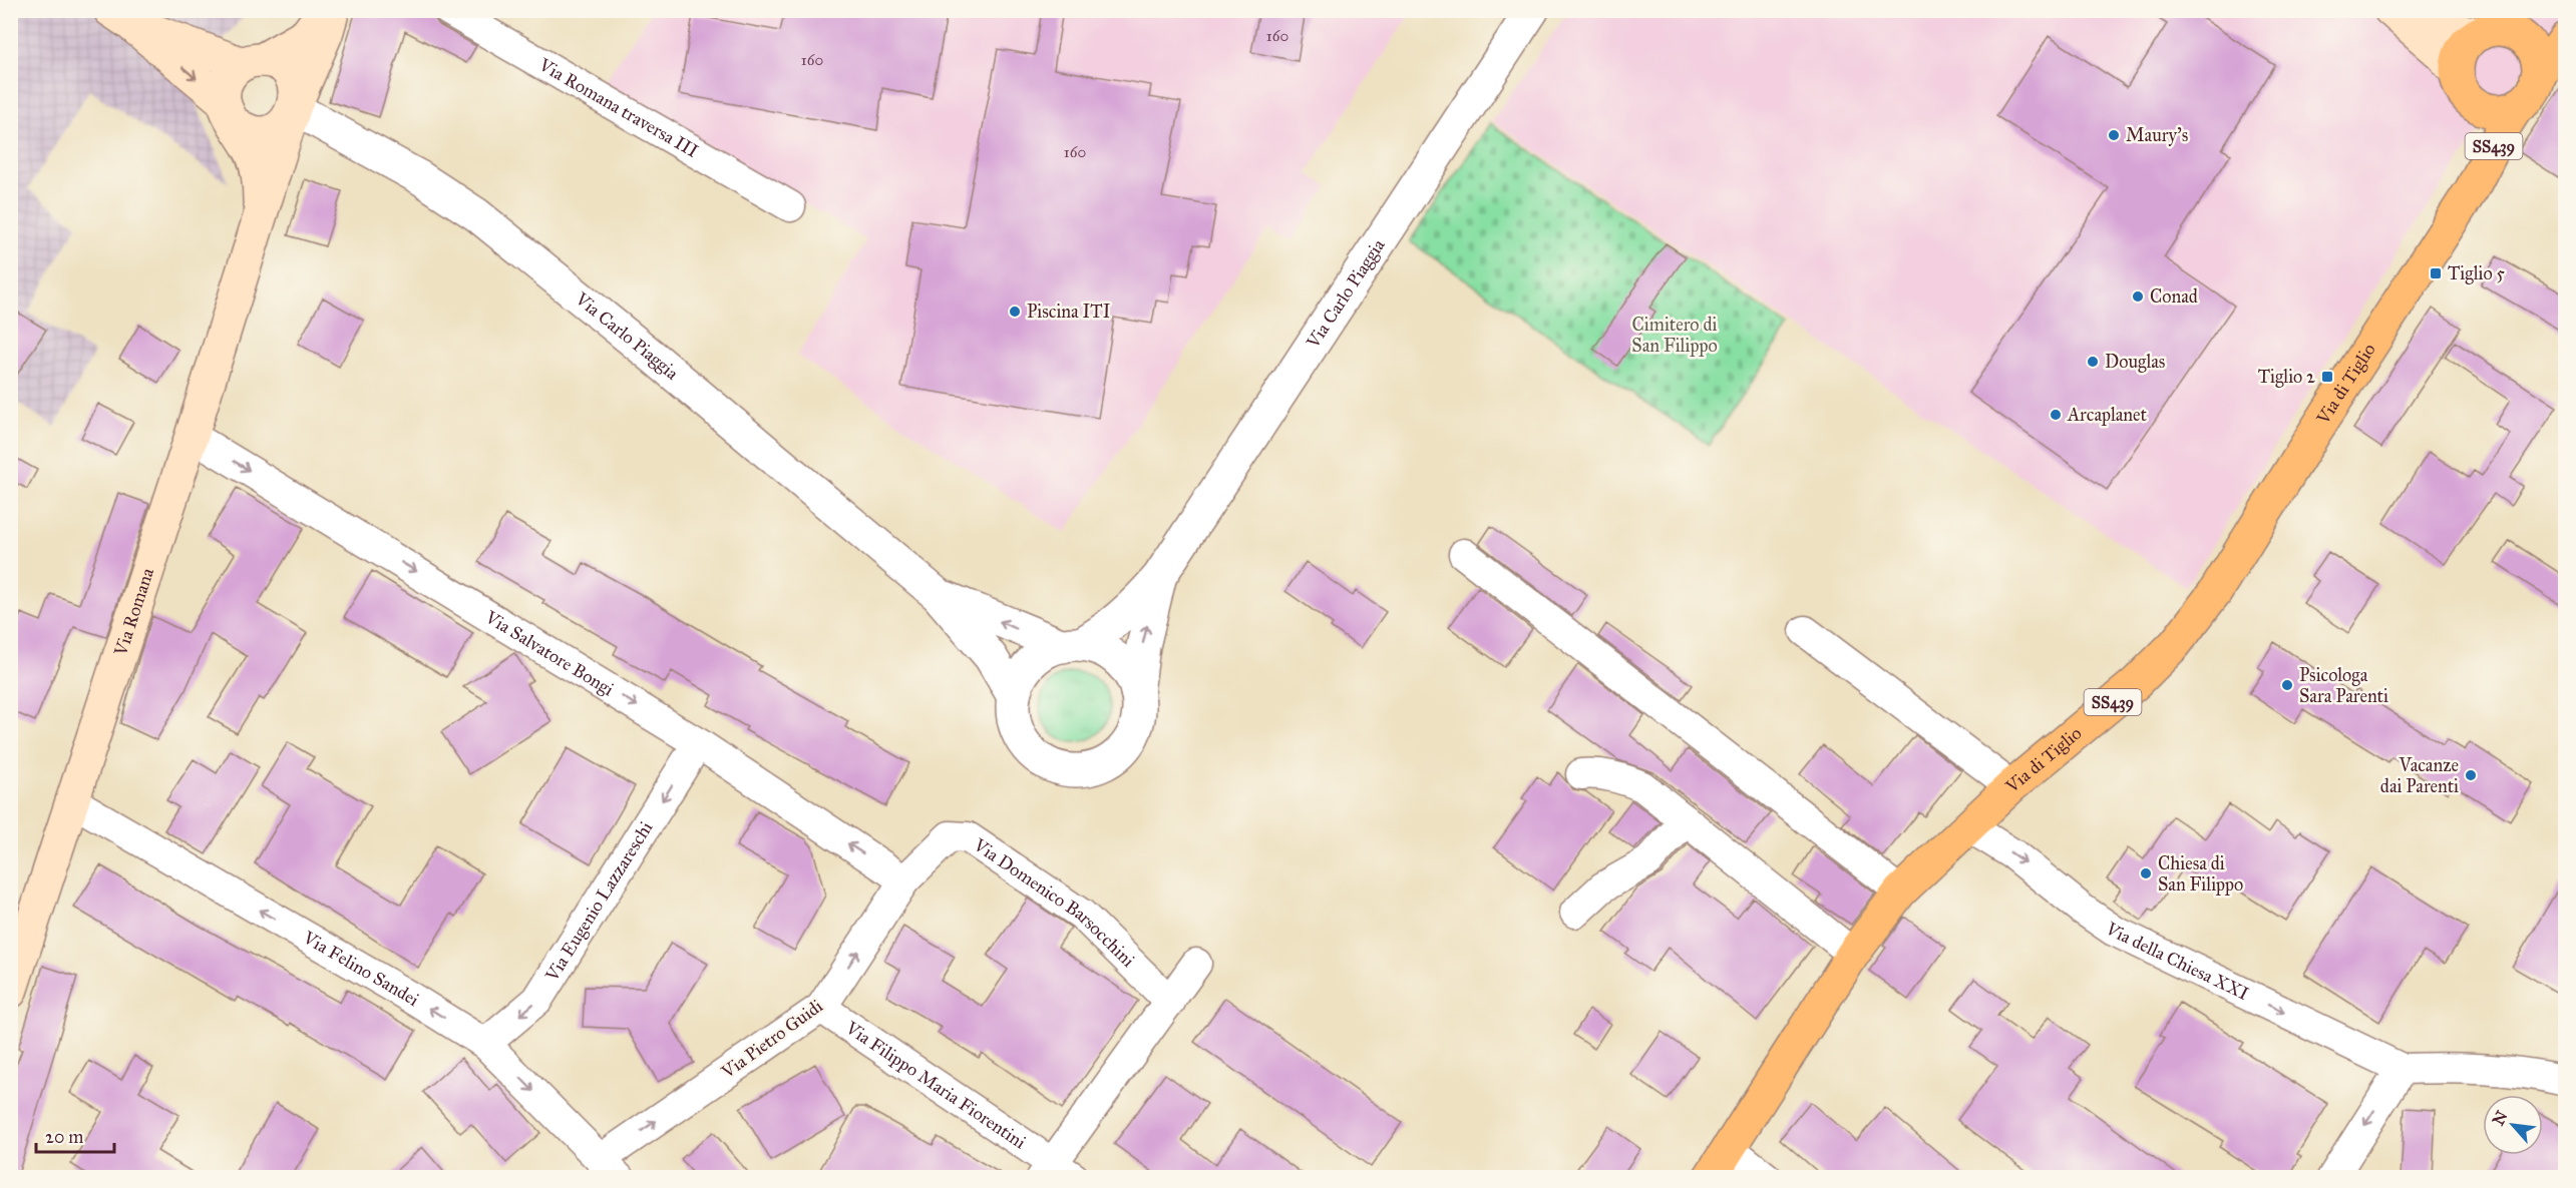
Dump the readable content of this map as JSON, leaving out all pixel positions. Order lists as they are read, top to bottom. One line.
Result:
{"streets":{"main road":["SS439","Via di Tiglio","Via Romana"],"street":["Via Romana traversa III","Via Carlo Piaggia","Via Salvatore Bongi","Via Eugenio Lazzareschi","Via Domenico Barsocchini","Via della Chiesa XXI","Via Felino Sandei","Via Pietro Guidi","Via Filippo Maria Fiorentini"]},"crossings":[["Via Carlo Piaggia","Via Romana"],["Via di Tiglio","Via della Chiesa XXI"],["Via Romana","Via Salvatore Bongi"],["Via Romana","Via Felino Sandei"],["Via Salvatore Bongi","Via Eugenio Lazzareschi"],["Via Salvatore Bongi","Via Domenico Barsocchini"],["Via Salvatore Bongi","Via Pietro Guidi"],["Via Eugenio Lazzareschi","Via Felino Sandei"],["Via Domenico Barsocchini","Via Pietro Guidi"],["Via Felino Sandei","Via Pietro Guidi"],["Via Pietro Guidi","Via Filippo Maria Fiorentini"]],"one_way":["Via Eugenio Lazzareschi","Via della Chiesa XXI","Via Pietro Guidi"],"parks":["Cimitero di San Filippo"],"places":{"other":["Maury's","Conad","Piscina ITI","Douglas","Arcaplanet","Psicologa Sara Parenti","Vacanze dai Parenti","Chiesa di San Filippo"],"transit":["Tiglio 5","Tiglio 2"]},"house_numbers":["160","160","160"],"scale_bar":"20 m","north":"top left"}
